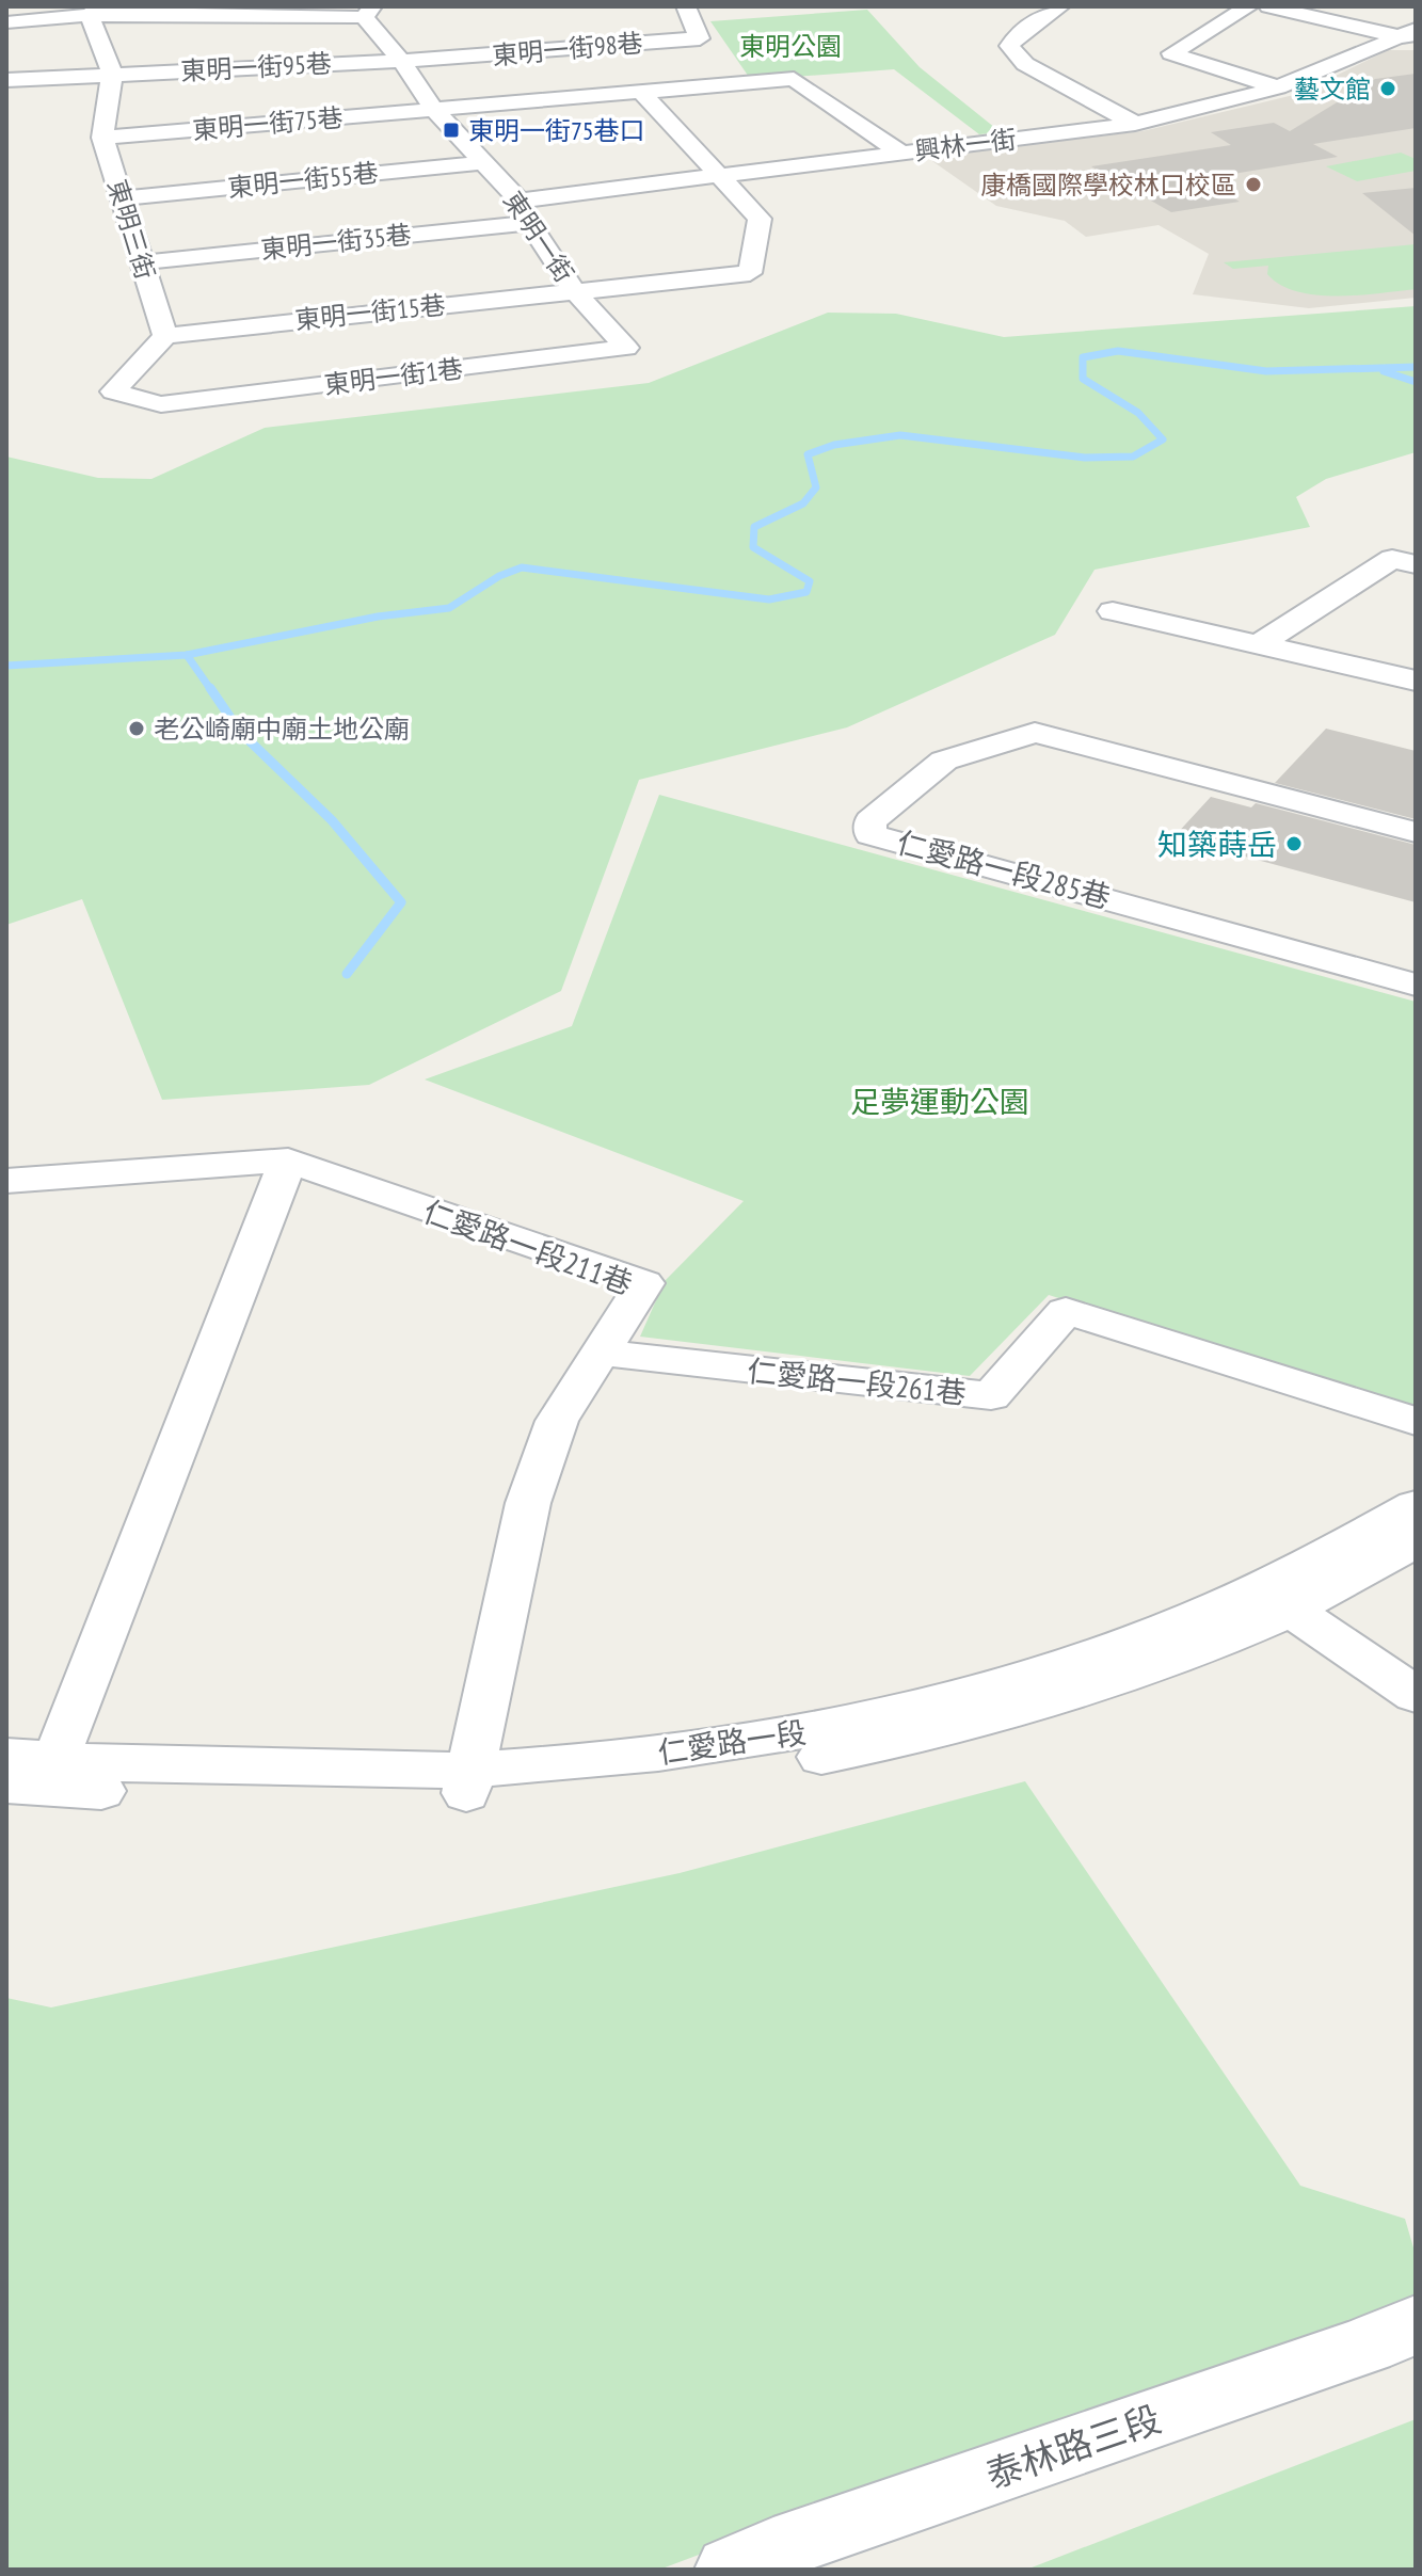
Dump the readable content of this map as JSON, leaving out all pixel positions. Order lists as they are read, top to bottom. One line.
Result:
{"streets":{"main road":["泰林路三段"],"street":["東明一街98巷","東明一街95巷","東明一街75巷","興林一街","東明一街55巷","東明三街","東明一街","東明一街35巷","東明一街15巷","東明一街1巷","仁愛路一段285巷","仁愛路一段211巷","仁愛路一段261巷","仁愛路一段"]},"crossings":[["東明一街98巷","東明一街95巷"],["東明一街98巷","東明一街"],["東明一街95巷","東明三街"],["東明一街95巷","東明一街"],["東明一街75巷","興林一街"],["東明一街75巷","東明三街"],["東明一街75巷","東明一街"],["興林一街","東明一街"],["興林一街","東明一街15巷"],["東明一街55巷","東明三街"],["東明一街55巷","東明一街"],["東明三街","東明一街35巷"],["東明三街","東明一街15巷"],["東明三街","東明一街1巷"],["東明一街","東明一街35巷"],["東明一街","東明一街15巷"],["東明一街","東明一街1巷"],["東明一街15巷","東明一街1巷"],["仁愛路一段211巷","仁愛路一段261巷"],["仁愛路一段211巷","仁愛路一段"]],"parks":["東明公園","足夢運動公園"],"places":{"other":["藝文館","康橋國際學校林口校區","老公崎廟中廟土地公廟","知築蒔岳"],"transit":["東明一街75巷口"]}}
